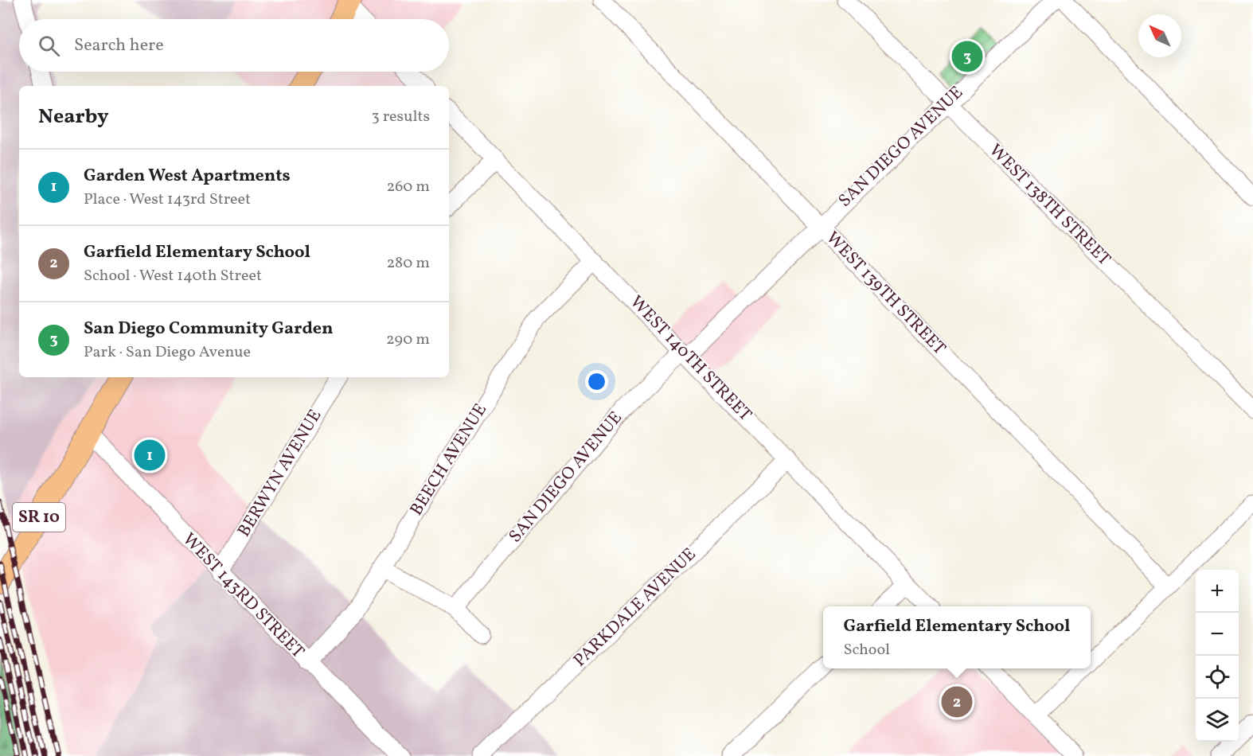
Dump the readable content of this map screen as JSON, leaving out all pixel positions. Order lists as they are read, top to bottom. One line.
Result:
{"streets":{"main road":["SR 10"],"street":["SAN DIEGO AVENUE","WEST 138TH STREET","WEST 139TH STREET","WEST 140TH STREET","BEECH AVENUE","BERWYN AVENUE","WEST 143RD STREET","PARKDALE AVENUE"]},"crossings":[["SAN DIEGO AVENUE","WEST 138TH STREET"],["SAN DIEGO AVENUE","WEST 139TH STREET"],["SAN DIEGO AVENUE","WEST 140TH STREET"],["WEST 140TH STREET","BEECH AVENUE"],["WEST 140TH STREET","PARKDALE AVENUE"],["BEECH AVENUE","WEST 143RD STREET"],["BERWYN AVENUE","WEST 143RD STREET"],["SR 10","WEST 143RD STREET"]],"north":"top left","page":{"search":"Search here","pins":["3","1","2"],"heading":["Nearby","3 results"],"list":[{"mark":"1","name":"Garden West Apartments","note":"Place · West 143rd Street","value":"260 m"},{"mark":"2","name":"Garfield Elementary School","note":"School · West 140th Street","value":"280 m"},{"mark":"3","name":"San Diego Community Garden","note":"Park · San Diego Avenue","value":"290 m"}],"map_buttons":["+","−"],"popup":["Garfield Elementary School","School"]}}
